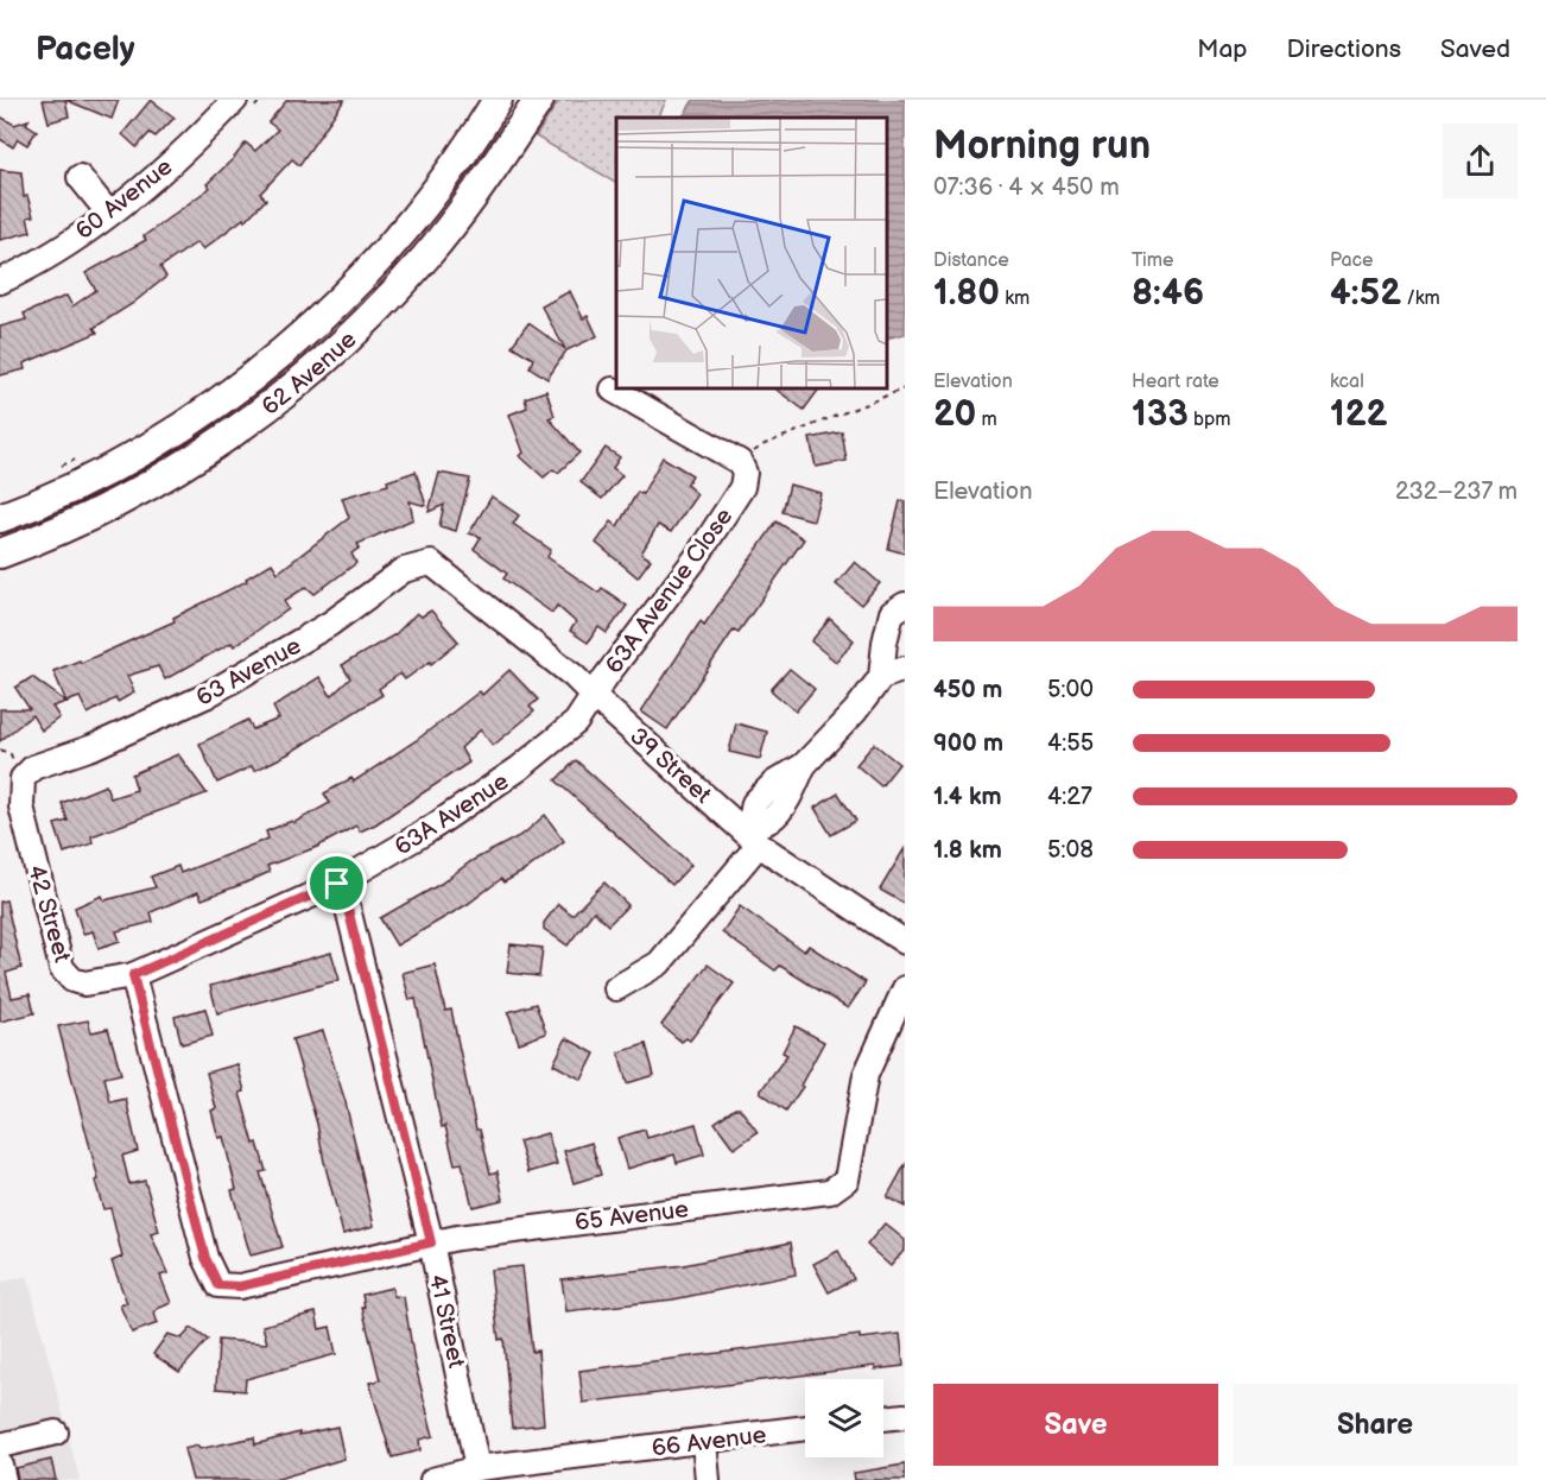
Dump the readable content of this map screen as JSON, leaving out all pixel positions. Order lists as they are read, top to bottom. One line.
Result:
{"streets":{"main road":["62 Avenue"],"street":["60 Avenue","63A Avenue Close","63 Avenue","39 Street","63A Avenue","42 Street","65 Avenue","41 Street","66 Avenue"]},"crossings":[["63A Avenue Close","39 Street"],["63A Avenue Close","63A Avenue"],["63 Avenue","39 Street"],["63 Avenue","42 Street"],["39 Street","63A Avenue"],["63A Avenue","42 Street"],["63A Avenue","65 Avenue"],["63A Avenue","41 Street"],["42 Street","65 Avenue"],["65 Avenue","41 Street"],["41 Street","66 Avenue"]],"page":{"header":"Pacely","nav":["Map","Directions","Saved"],"heading":["Morning run","07:36 · 4 × 450 m"],"stats":[["Distance","1.80 km"],["Time","8:46"],["Pace","4:52 /km"],["Elevation","20 m"],["Heart rate","133 bpm"],["kcal","122"]],"chart":["Elevation","232–237 m"],"list":[{"name":"450 m","note":"5:00"},{"name":"900 m","note":"4:55"},{"name":"1.4 km","note":"4:27"},{"name":"1.8 km","note":"5:08"}],"buttons":["Save","Share"]}}
